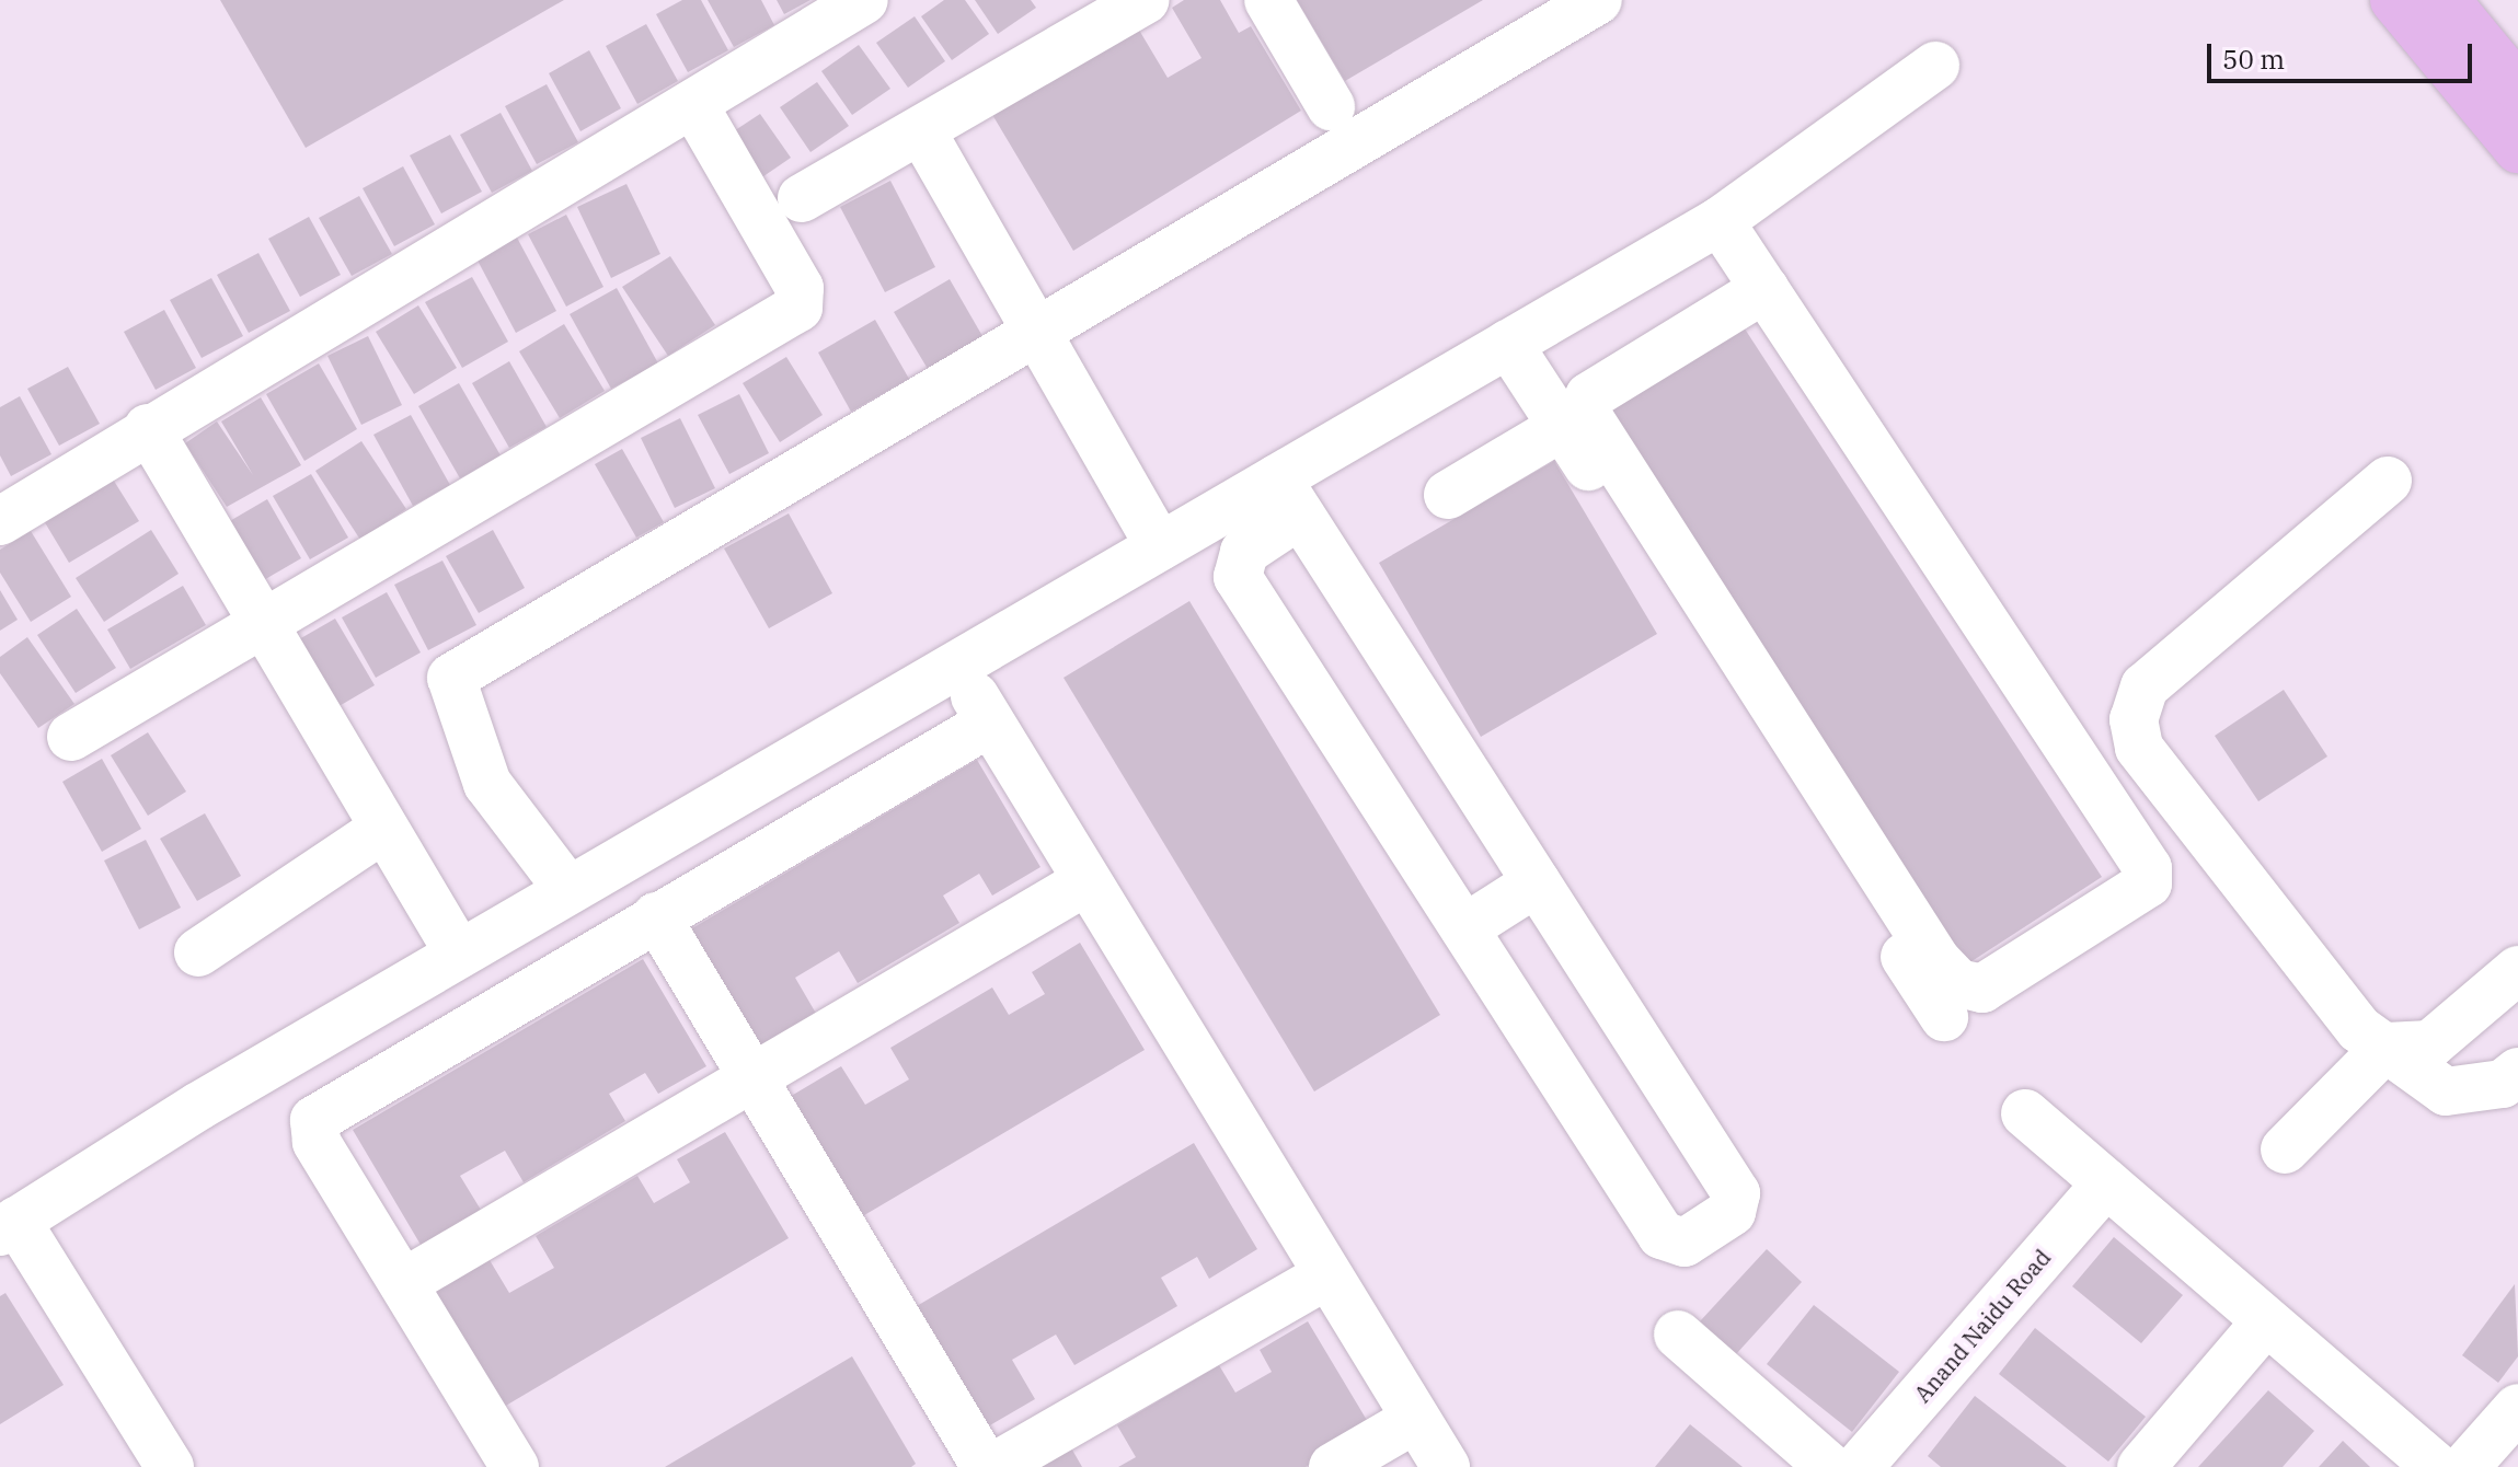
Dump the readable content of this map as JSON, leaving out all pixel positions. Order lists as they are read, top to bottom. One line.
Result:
{"streets":{"street":["Anand Naidu Road"]},"scale_bar":"50 m"}
